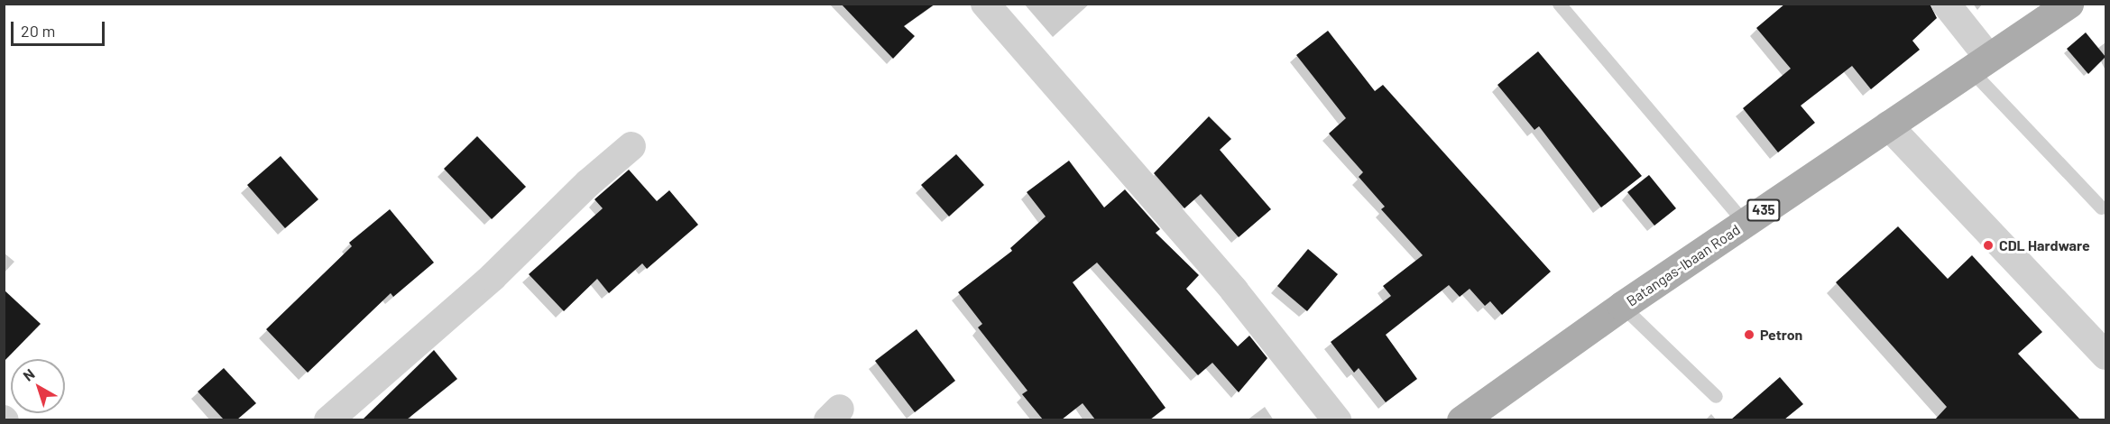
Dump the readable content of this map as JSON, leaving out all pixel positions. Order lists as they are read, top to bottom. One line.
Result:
{"streets":{"main road":["435","Batangas-Ibaan Road"]},"places":["CDL Hardware","Petron"],"scale_bar":"20 m","north":"top left"}
